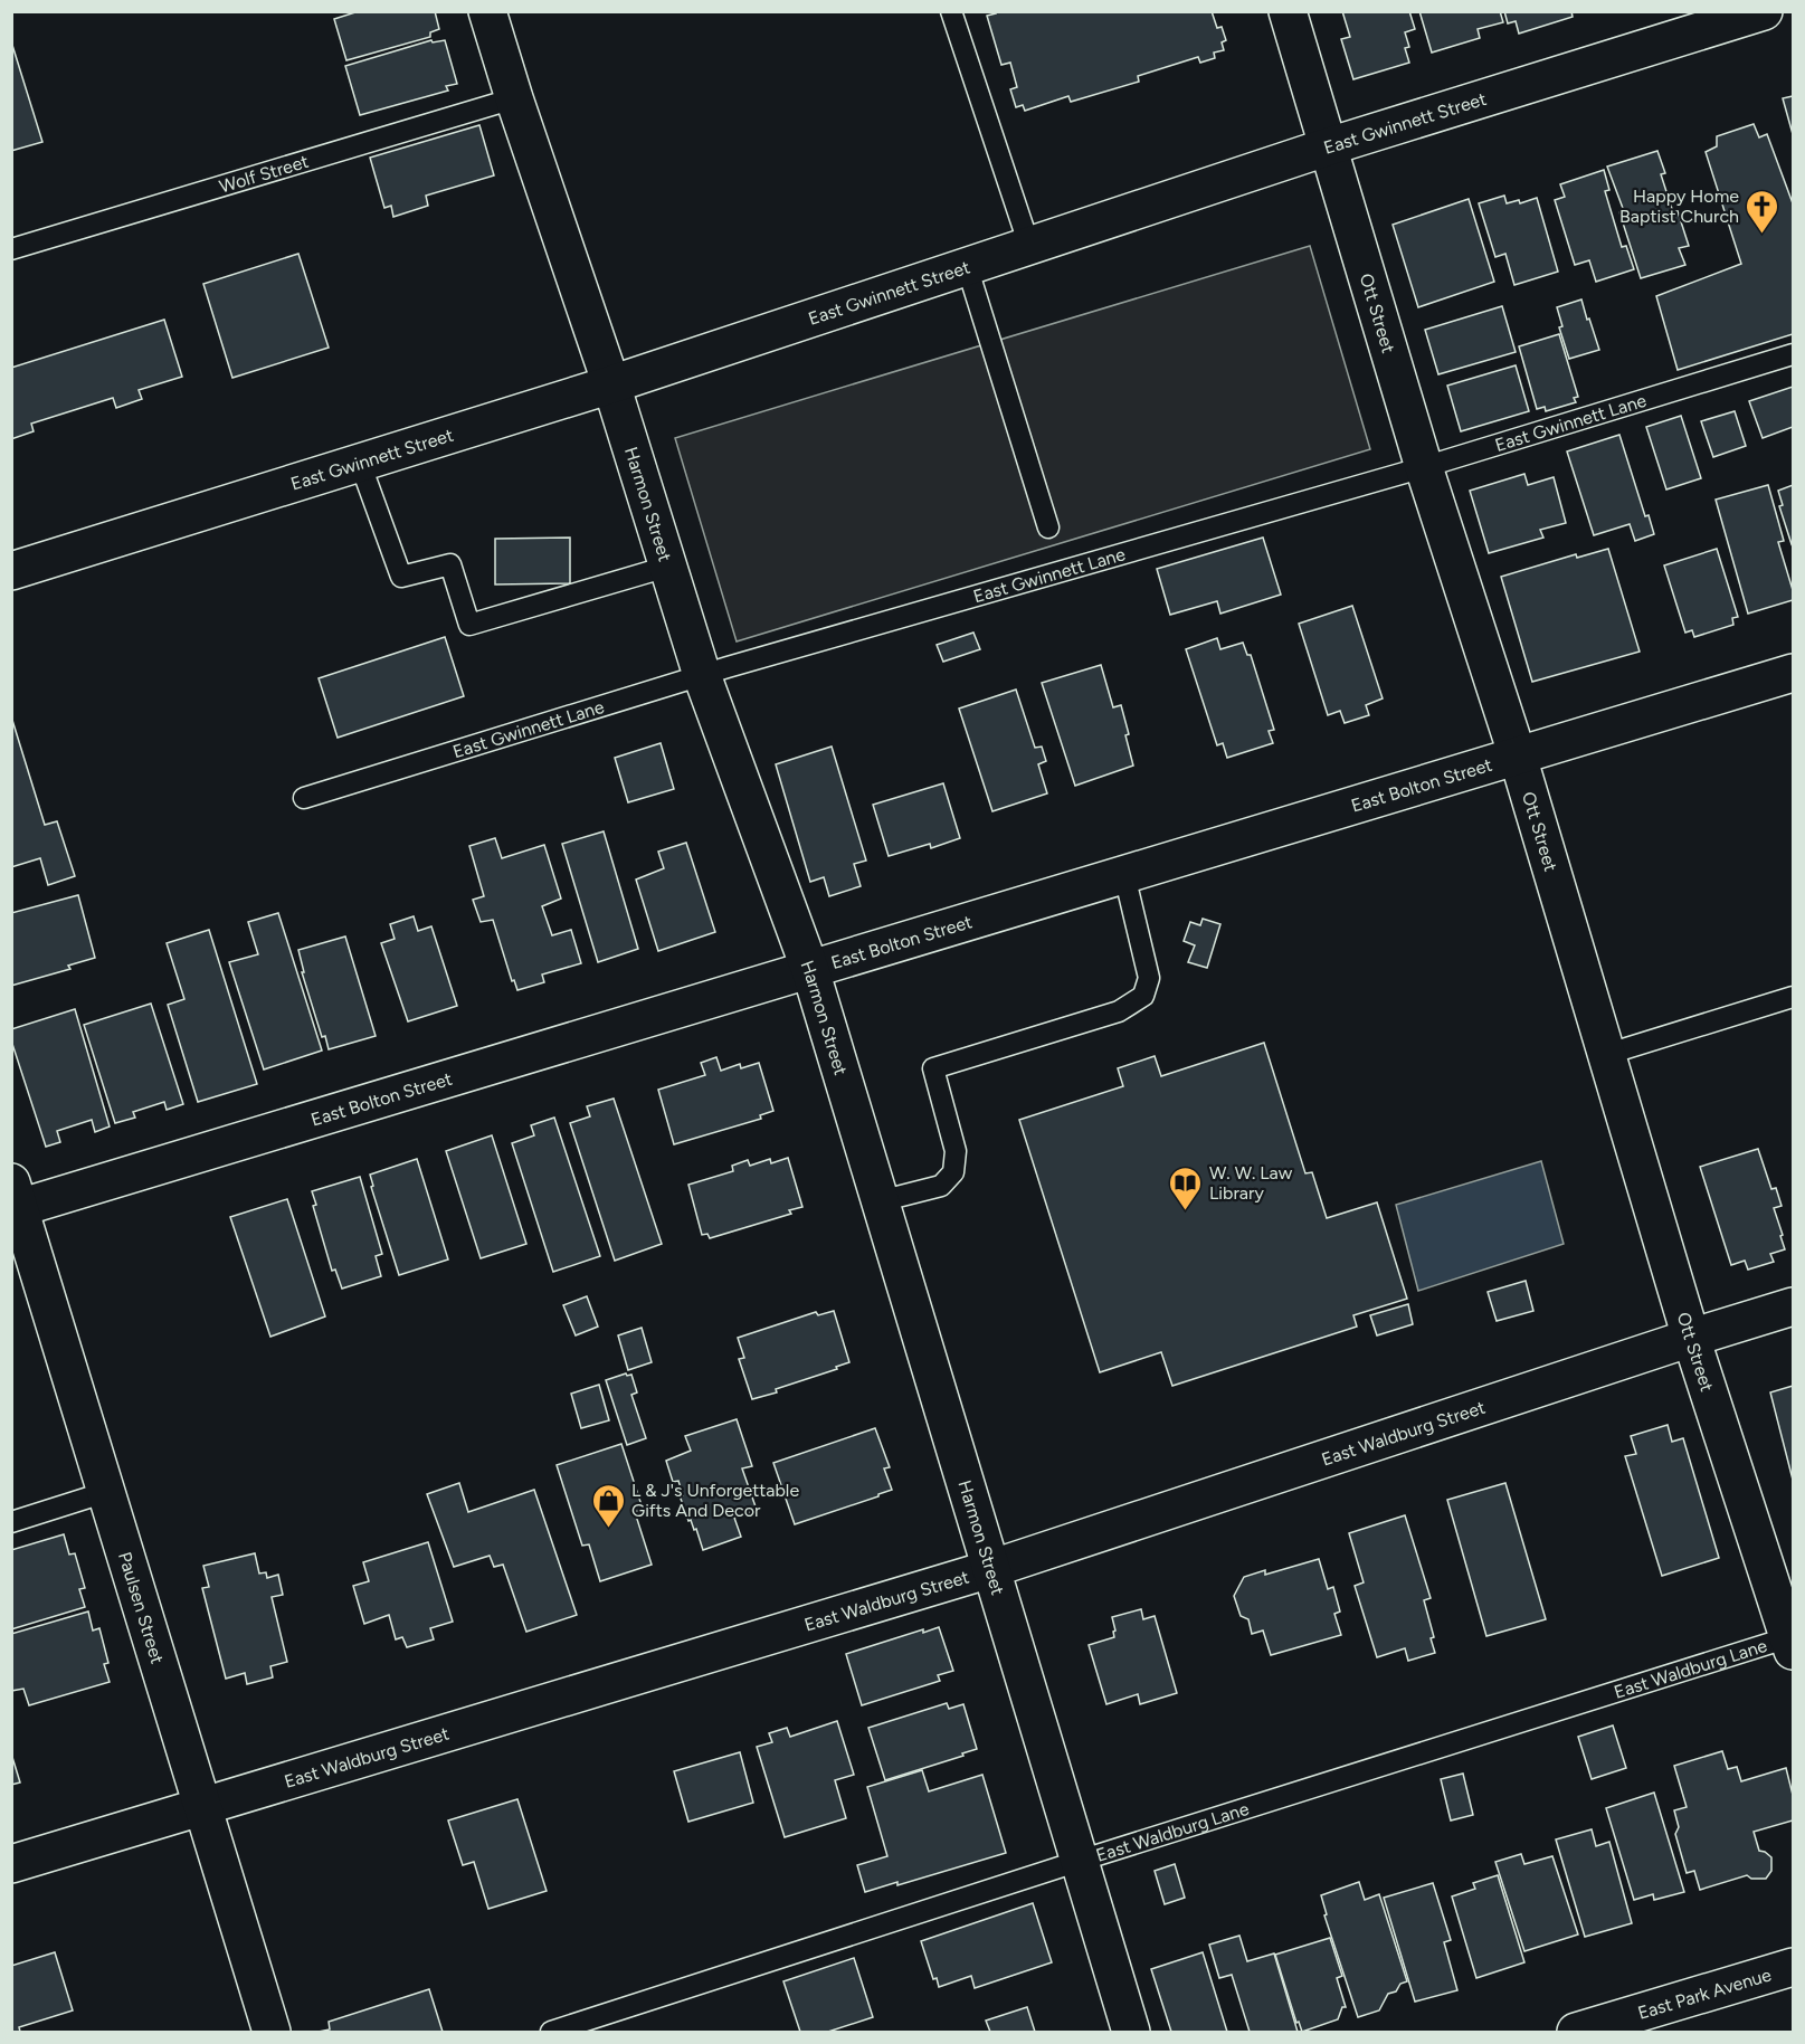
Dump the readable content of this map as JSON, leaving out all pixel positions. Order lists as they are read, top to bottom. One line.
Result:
{"streets":{"street":["East Gwinnett Street","Ott Street","Harmon Street","East Bolton Street","East Waldburg Street","Paulsen Street","East Park Avenue"],"lane":["Wolf Street","East Gwinnett Lane","East Waldburg Lane"]},"crossings":[["East Gwinnett Street","Ott Street"],["East Gwinnett Street","Harmon Street"],["Wolf Street","Harmon Street"],["Ott Street","East Gwinnett Lane"],["Ott Street","East Bolton Street"],["Ott Street","East Waldburg Street"],["Ott Street","East Waldburg Lane"],["East Gwinnett Lane","Harmon Street"],["Harmon Street","East Bolton Street"],["Harmon Street","East Waldburg Street"],["Harmon Street","East Waldburg Lane"],["East Bolton Street","Paulsen Street"],["East Waldburg Street","Paulsen Street"]],"places":{"church":["Happy Home Baptist Church"],"library":["W. W. Law Library"],"shop":["L & J's Unforgettable Gifts And Decor"]}}
